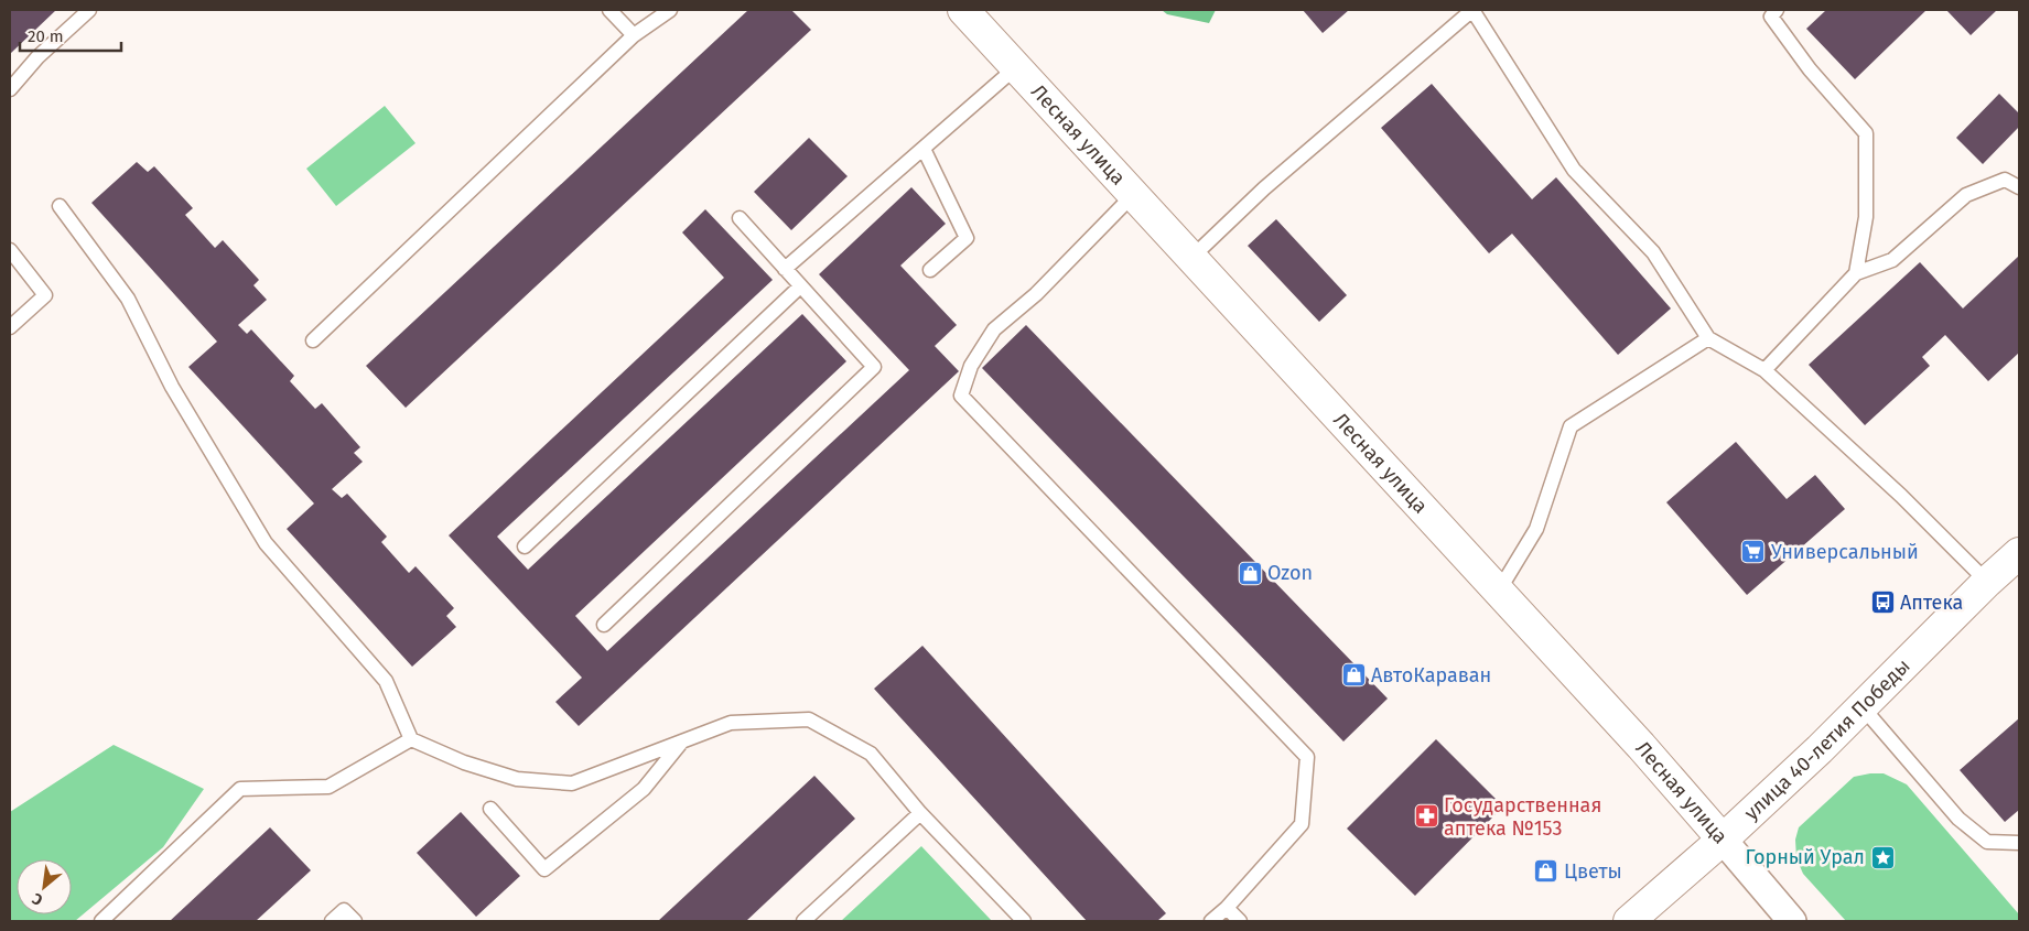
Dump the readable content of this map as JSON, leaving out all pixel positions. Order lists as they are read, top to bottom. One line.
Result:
{"streets":{"street":["Лесная улица","улица 40-летия Победы"]},"crossings":[["Лесная улица","улица 40-летия Победы"]],"places":{"supermarket":["Универсальный"],"shop":["Ozon","АвтоКараван","Цветы"],"bus stop":["Аптека"],"pharmacy":["Государственная аптека №153"],"place":["Горный Урал"]},"scale_bar":"20 m","north":"bottom left"}
